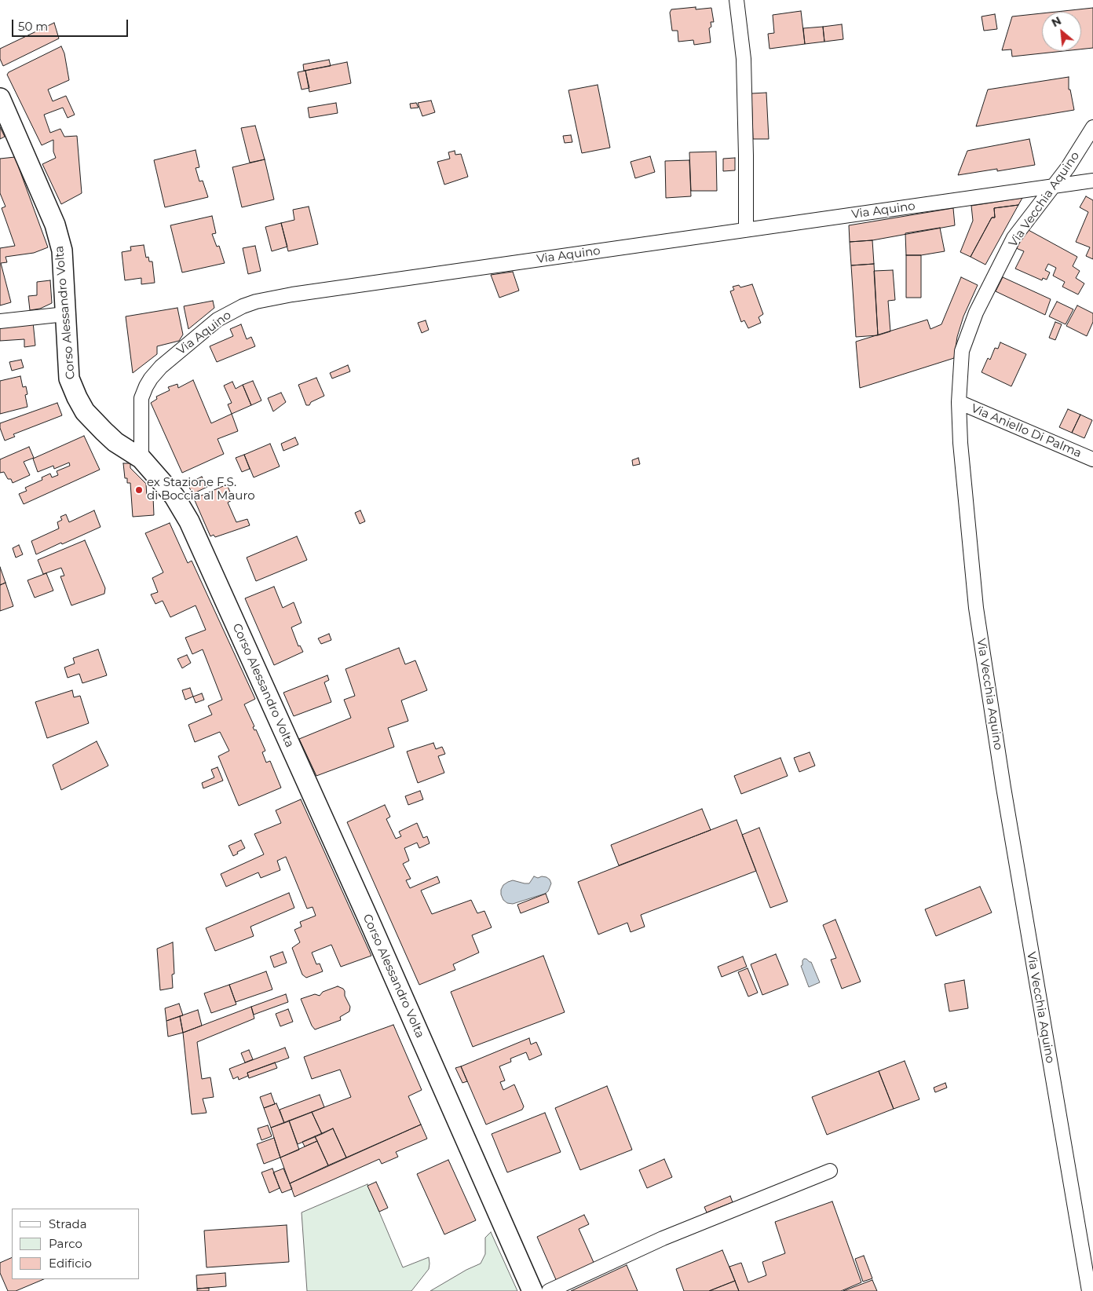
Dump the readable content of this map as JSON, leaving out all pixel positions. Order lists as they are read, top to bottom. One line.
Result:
{"streets":{"main road":["Corso Alessandro Volta"],"street":["Via Vecchia Aquino","Via Aquino","Via Aniello Di Palma"]},"crossings":[["Via Vecchia Aquino","Via Aquino"],["Via Vecchia Aquino","Via Aniello Di Palma"],["Via Aquino","Corso Alessandro Volta"]],"places":["ex Stazione F.S. di Boccia al Mauro"],"legend":["Strada","Parco","Edificio"],"scale_bar":"50 m","north":"top left"}
